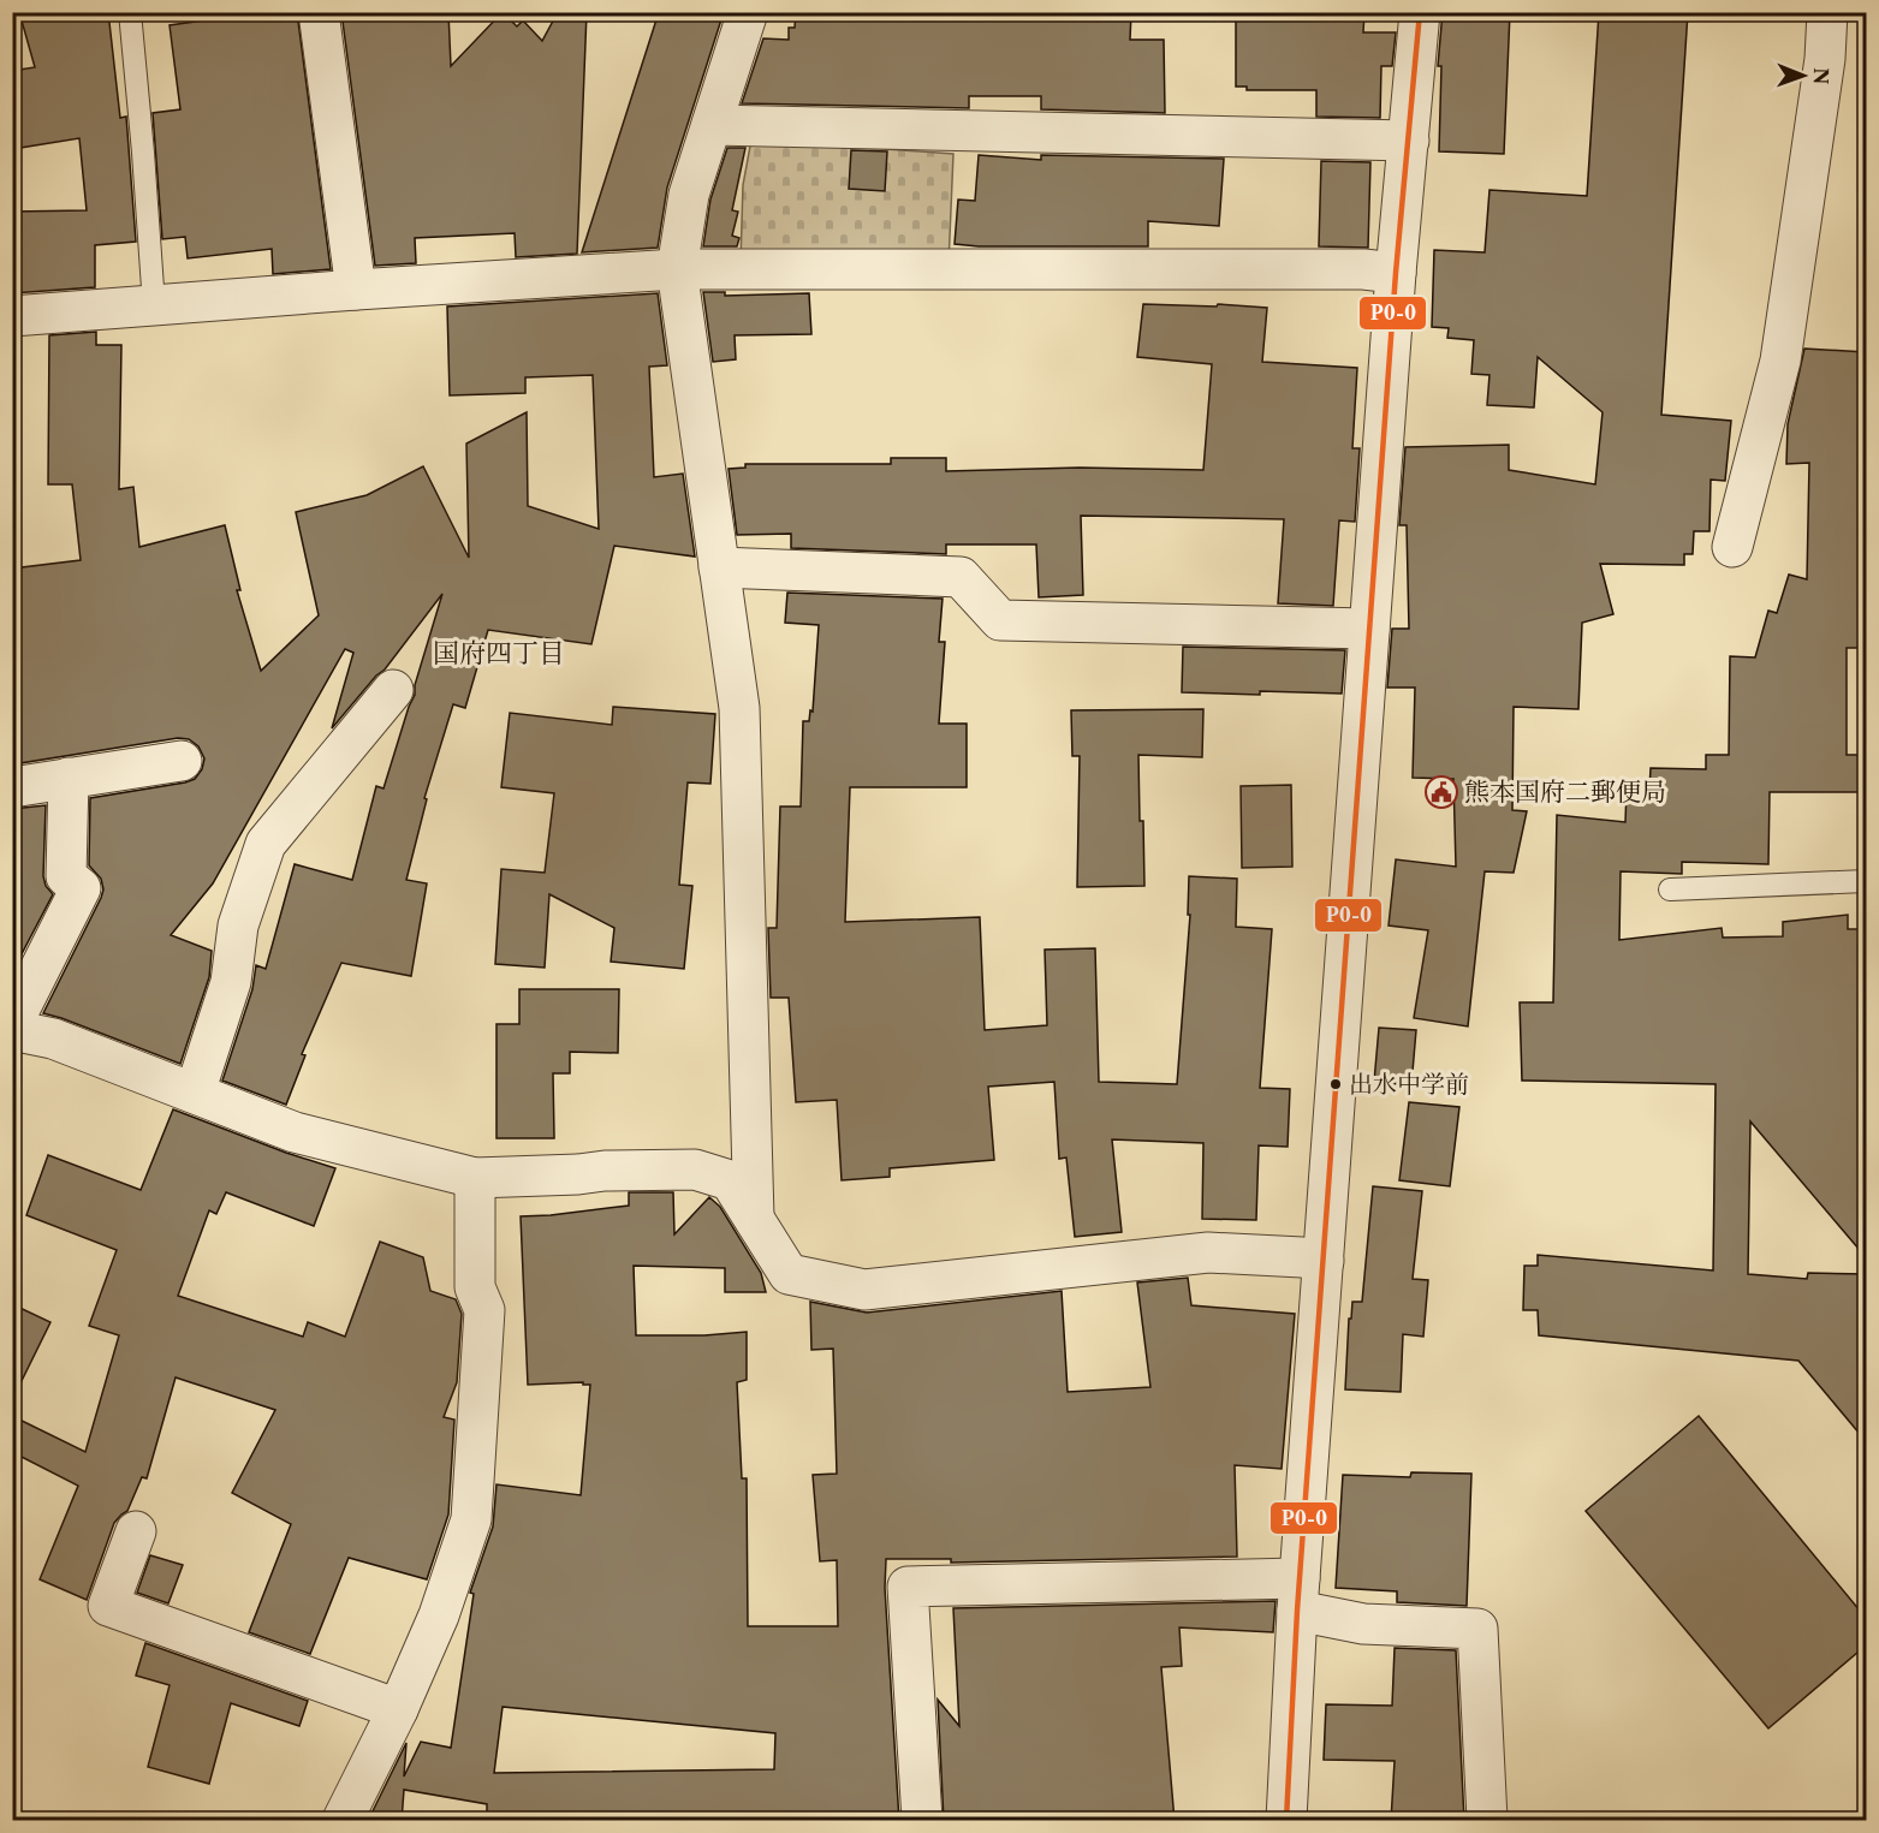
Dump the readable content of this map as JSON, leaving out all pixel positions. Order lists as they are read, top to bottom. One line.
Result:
{"districts":["国府四丁目"],"places":{"public building":["熊本国府二郵便局"],"other":["出水中学前"]},"lines":["transit line P0-0"],"north":"right"}
